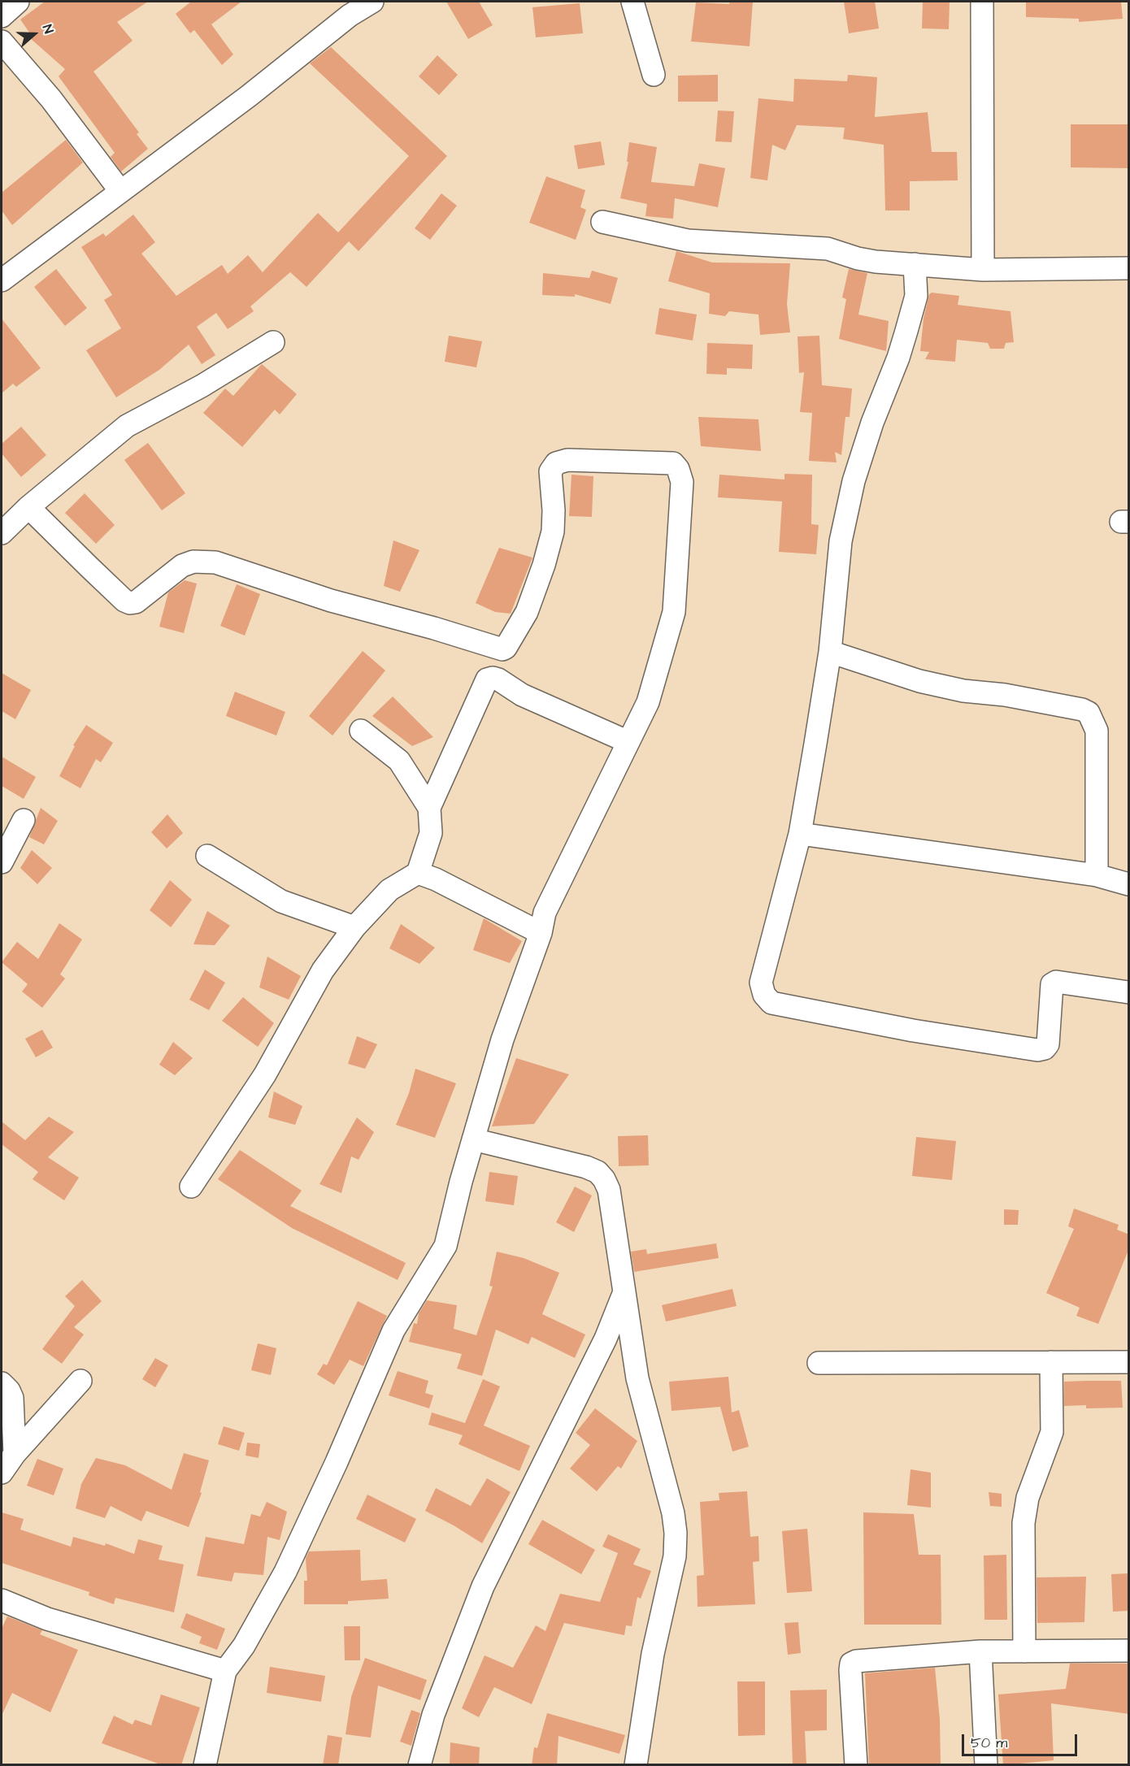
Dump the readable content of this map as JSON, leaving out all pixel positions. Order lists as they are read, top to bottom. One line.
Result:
{"scale_bar":"50 m","north":"right"}
